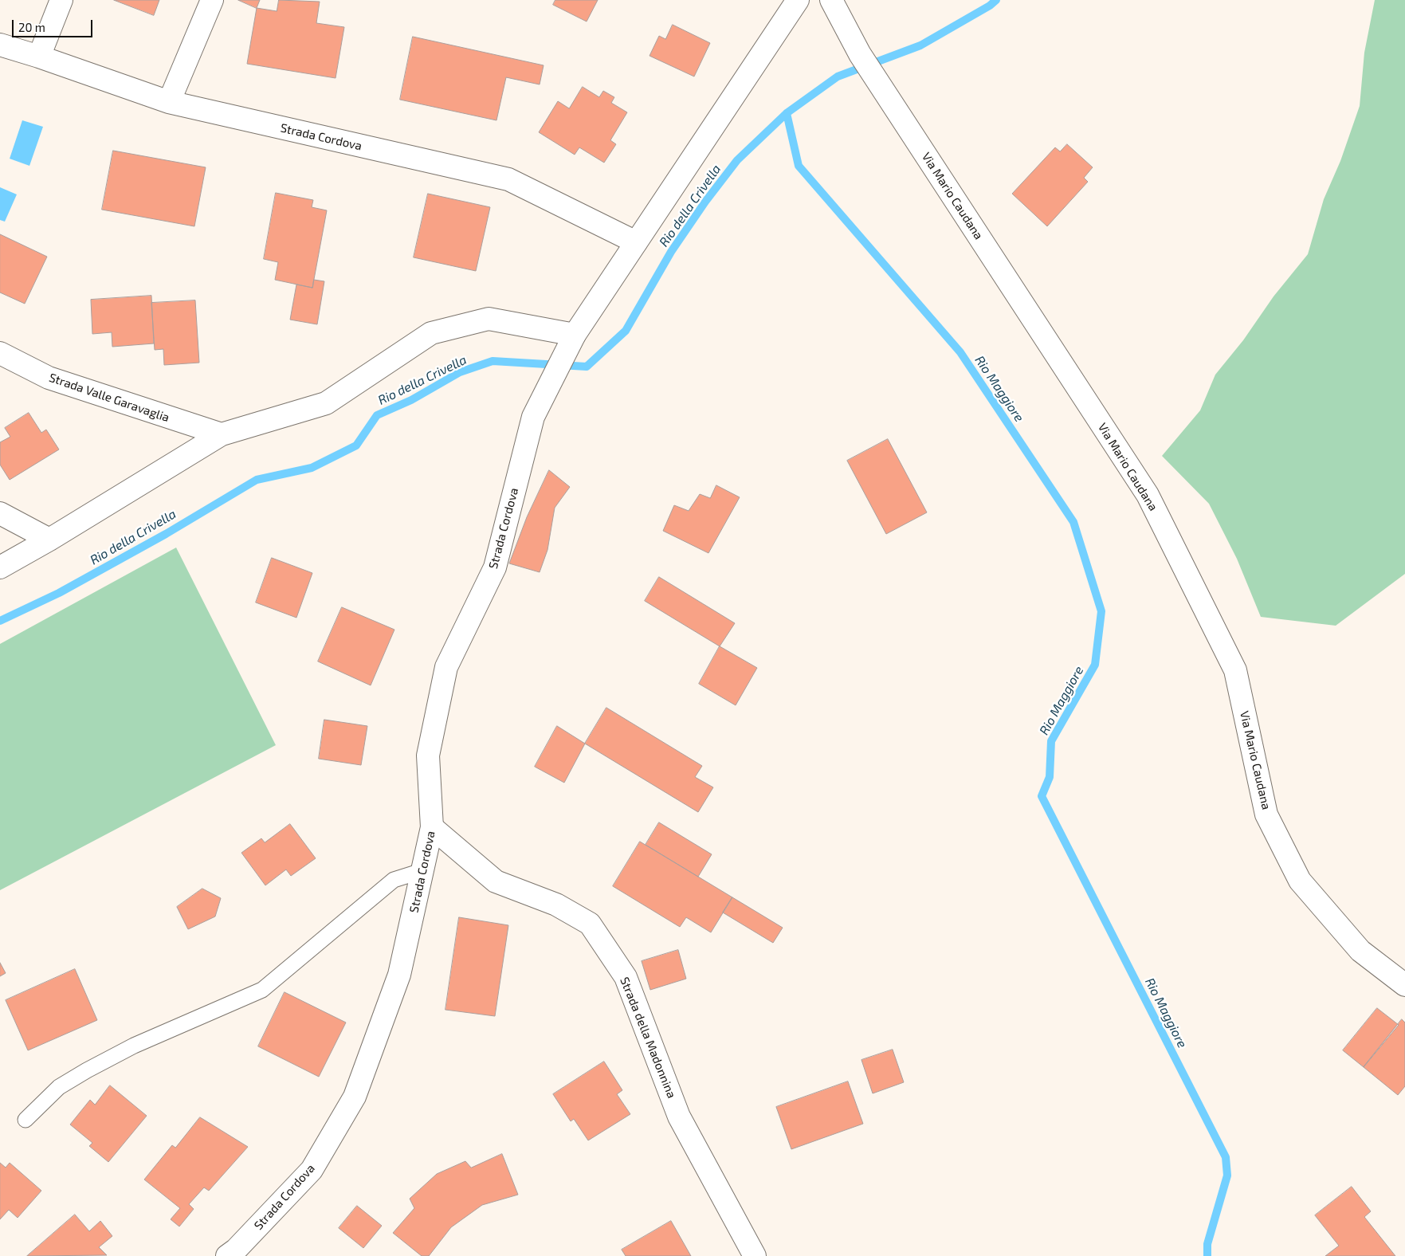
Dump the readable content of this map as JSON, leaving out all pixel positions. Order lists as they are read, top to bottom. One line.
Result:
{"streets":{"street":["Strada Cordova","Via Mario Caudana","Strada Valle Garavaglia","Strada della Madonnina"]},"crossings":[["Strada Cordova","Strada della Madonnina"]],"water":["Rio della Crivella","Rio Maggiore"],"scale_bar":"20 m"}
